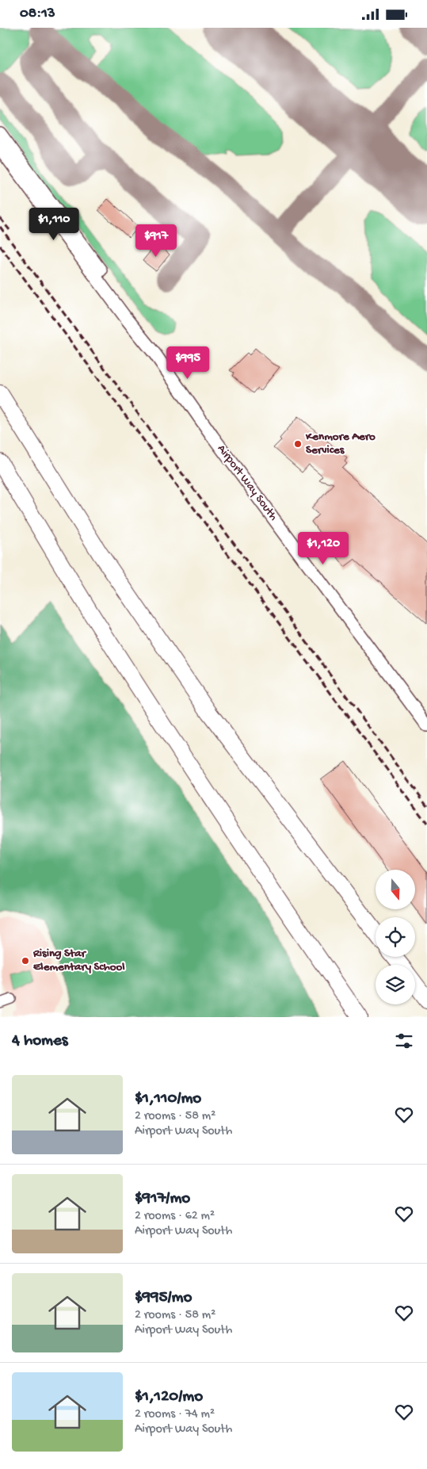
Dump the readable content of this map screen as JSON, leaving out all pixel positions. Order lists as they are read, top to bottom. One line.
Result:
{"streets":{"main road":["Airport Way South"]},"places":["Kenmore Aero Services","Rising Star Elementary School"],"north":"bottom","page":{"status":"08:13","price":["$1,110","$917","$995","$1,120"],"heading":"4 homes","list":[{"name":"$1,110/mo","note":"2 rooms · 58 m² · Airport Way South"},{"name":"$917/mo","note":"2 rooms · 62 m² · Airport Way South"},{"name":"$995/mo","note":"2 rooms · 58 m² · Airport Way South"},{"name":"$1,120/mo","note":"2 rooms · 74 m² · Airport Way South"}]}}
